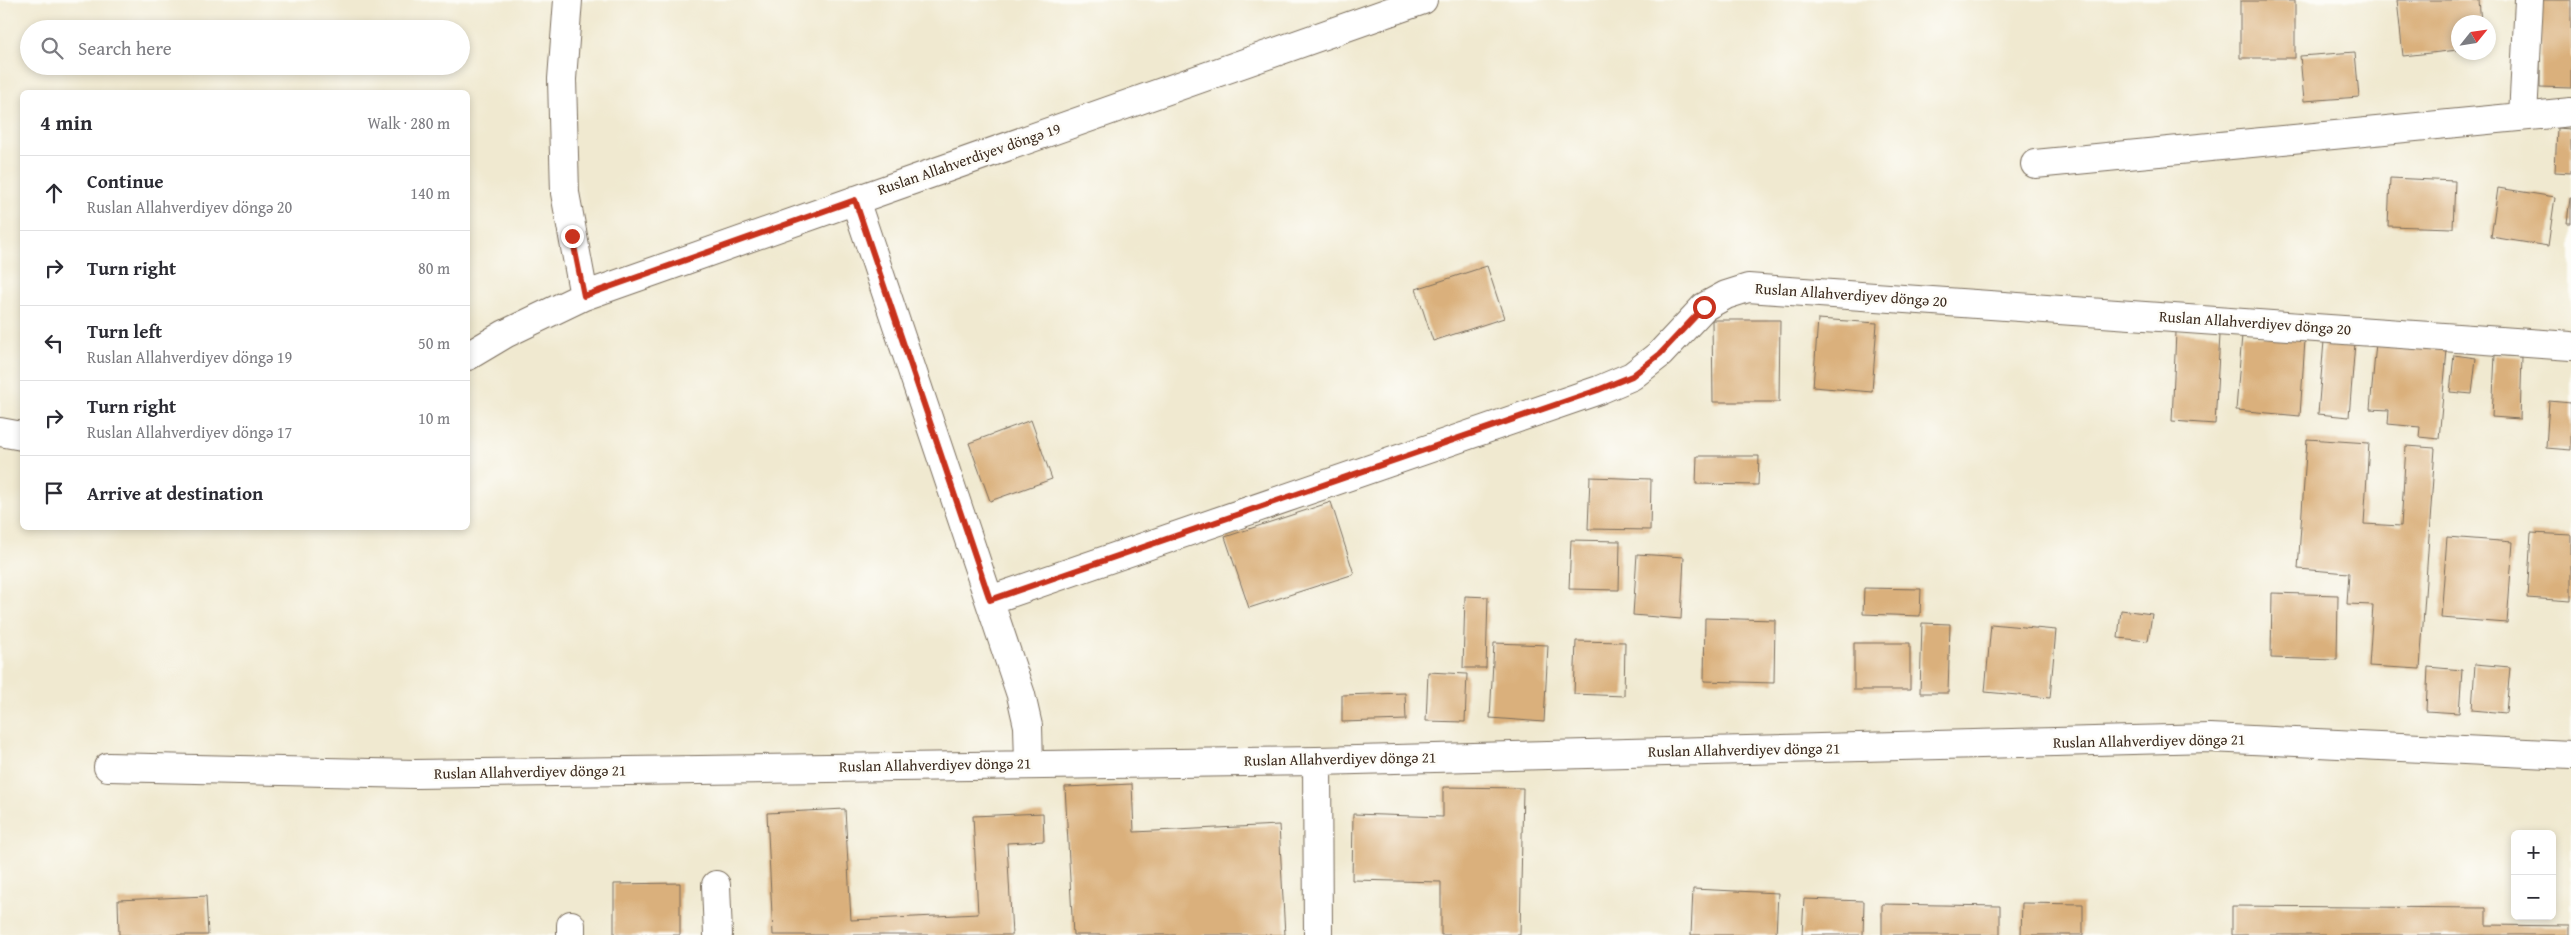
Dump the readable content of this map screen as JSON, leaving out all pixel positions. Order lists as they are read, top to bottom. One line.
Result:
{"streets":{"street":["Ruslan Allahverdiyev döngə 19","Ruslan Allahverdiyev döngə 20","Ruslan Allahverdiyev döngə 21"]},"north":"top right","page":{"search":"Search here","heading":["4 min","Walk · 280 m"],"list":[["Continue","Ruslan Allahverdiyev döngə 20","140 m"],["Turn right","80 m"],["Turn left","Ruslan Allahverdiyev döngə 19","50 m"],["Turn right","Ruslan Allahverdiyev döngə 17","10 m"],"Arrive at destination"],"map_buttons":["+","−"]}}
